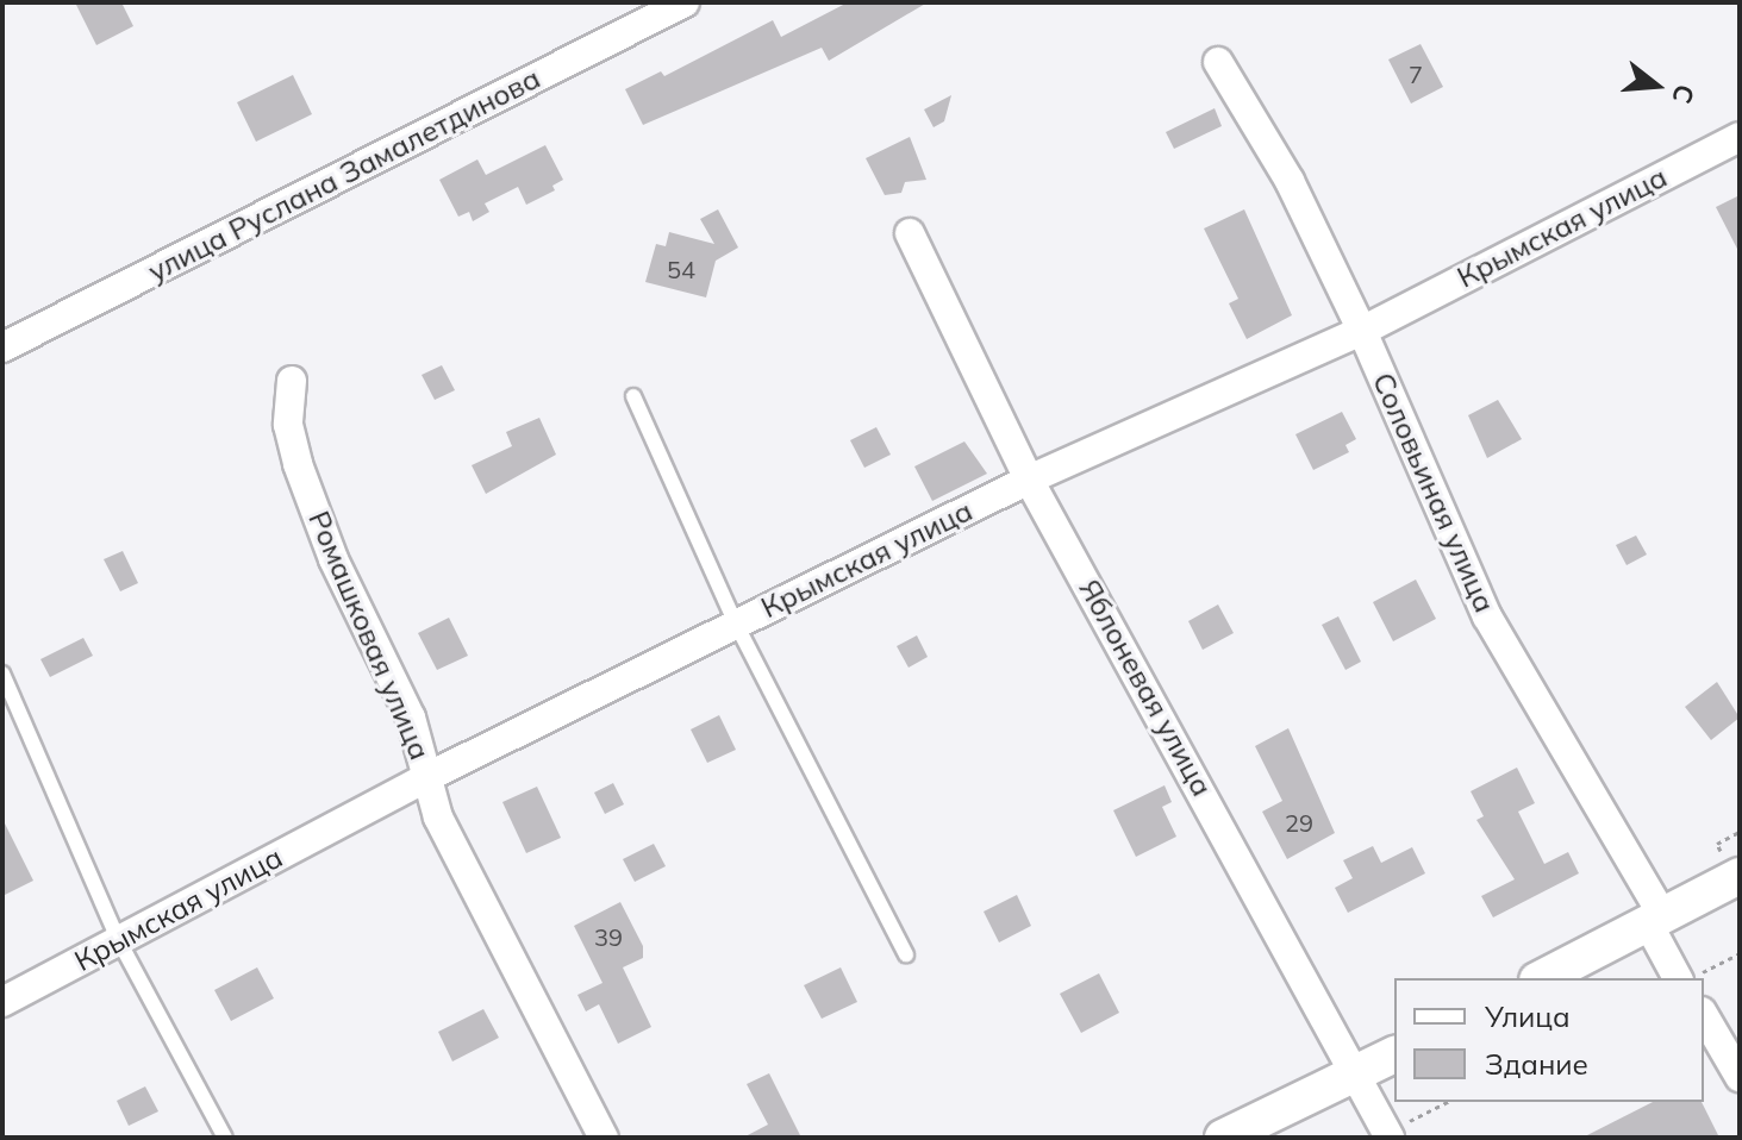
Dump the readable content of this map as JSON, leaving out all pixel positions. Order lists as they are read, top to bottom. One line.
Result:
{"streets":{"street":["улица Руслана Замалетдинова","Крымская улица","Соловьиная улица","Ромашковая улица","Яблоневая улица"]},"crossings":[["Крымская улица","Соловьиная улица"],["Крымская улица","Ромашковая улица"],["Крымская улица","Яблоневая улица"]],"house_numbers":["7","54","29","39"],"legend":["Улица","Здание"],"north":"right"}
